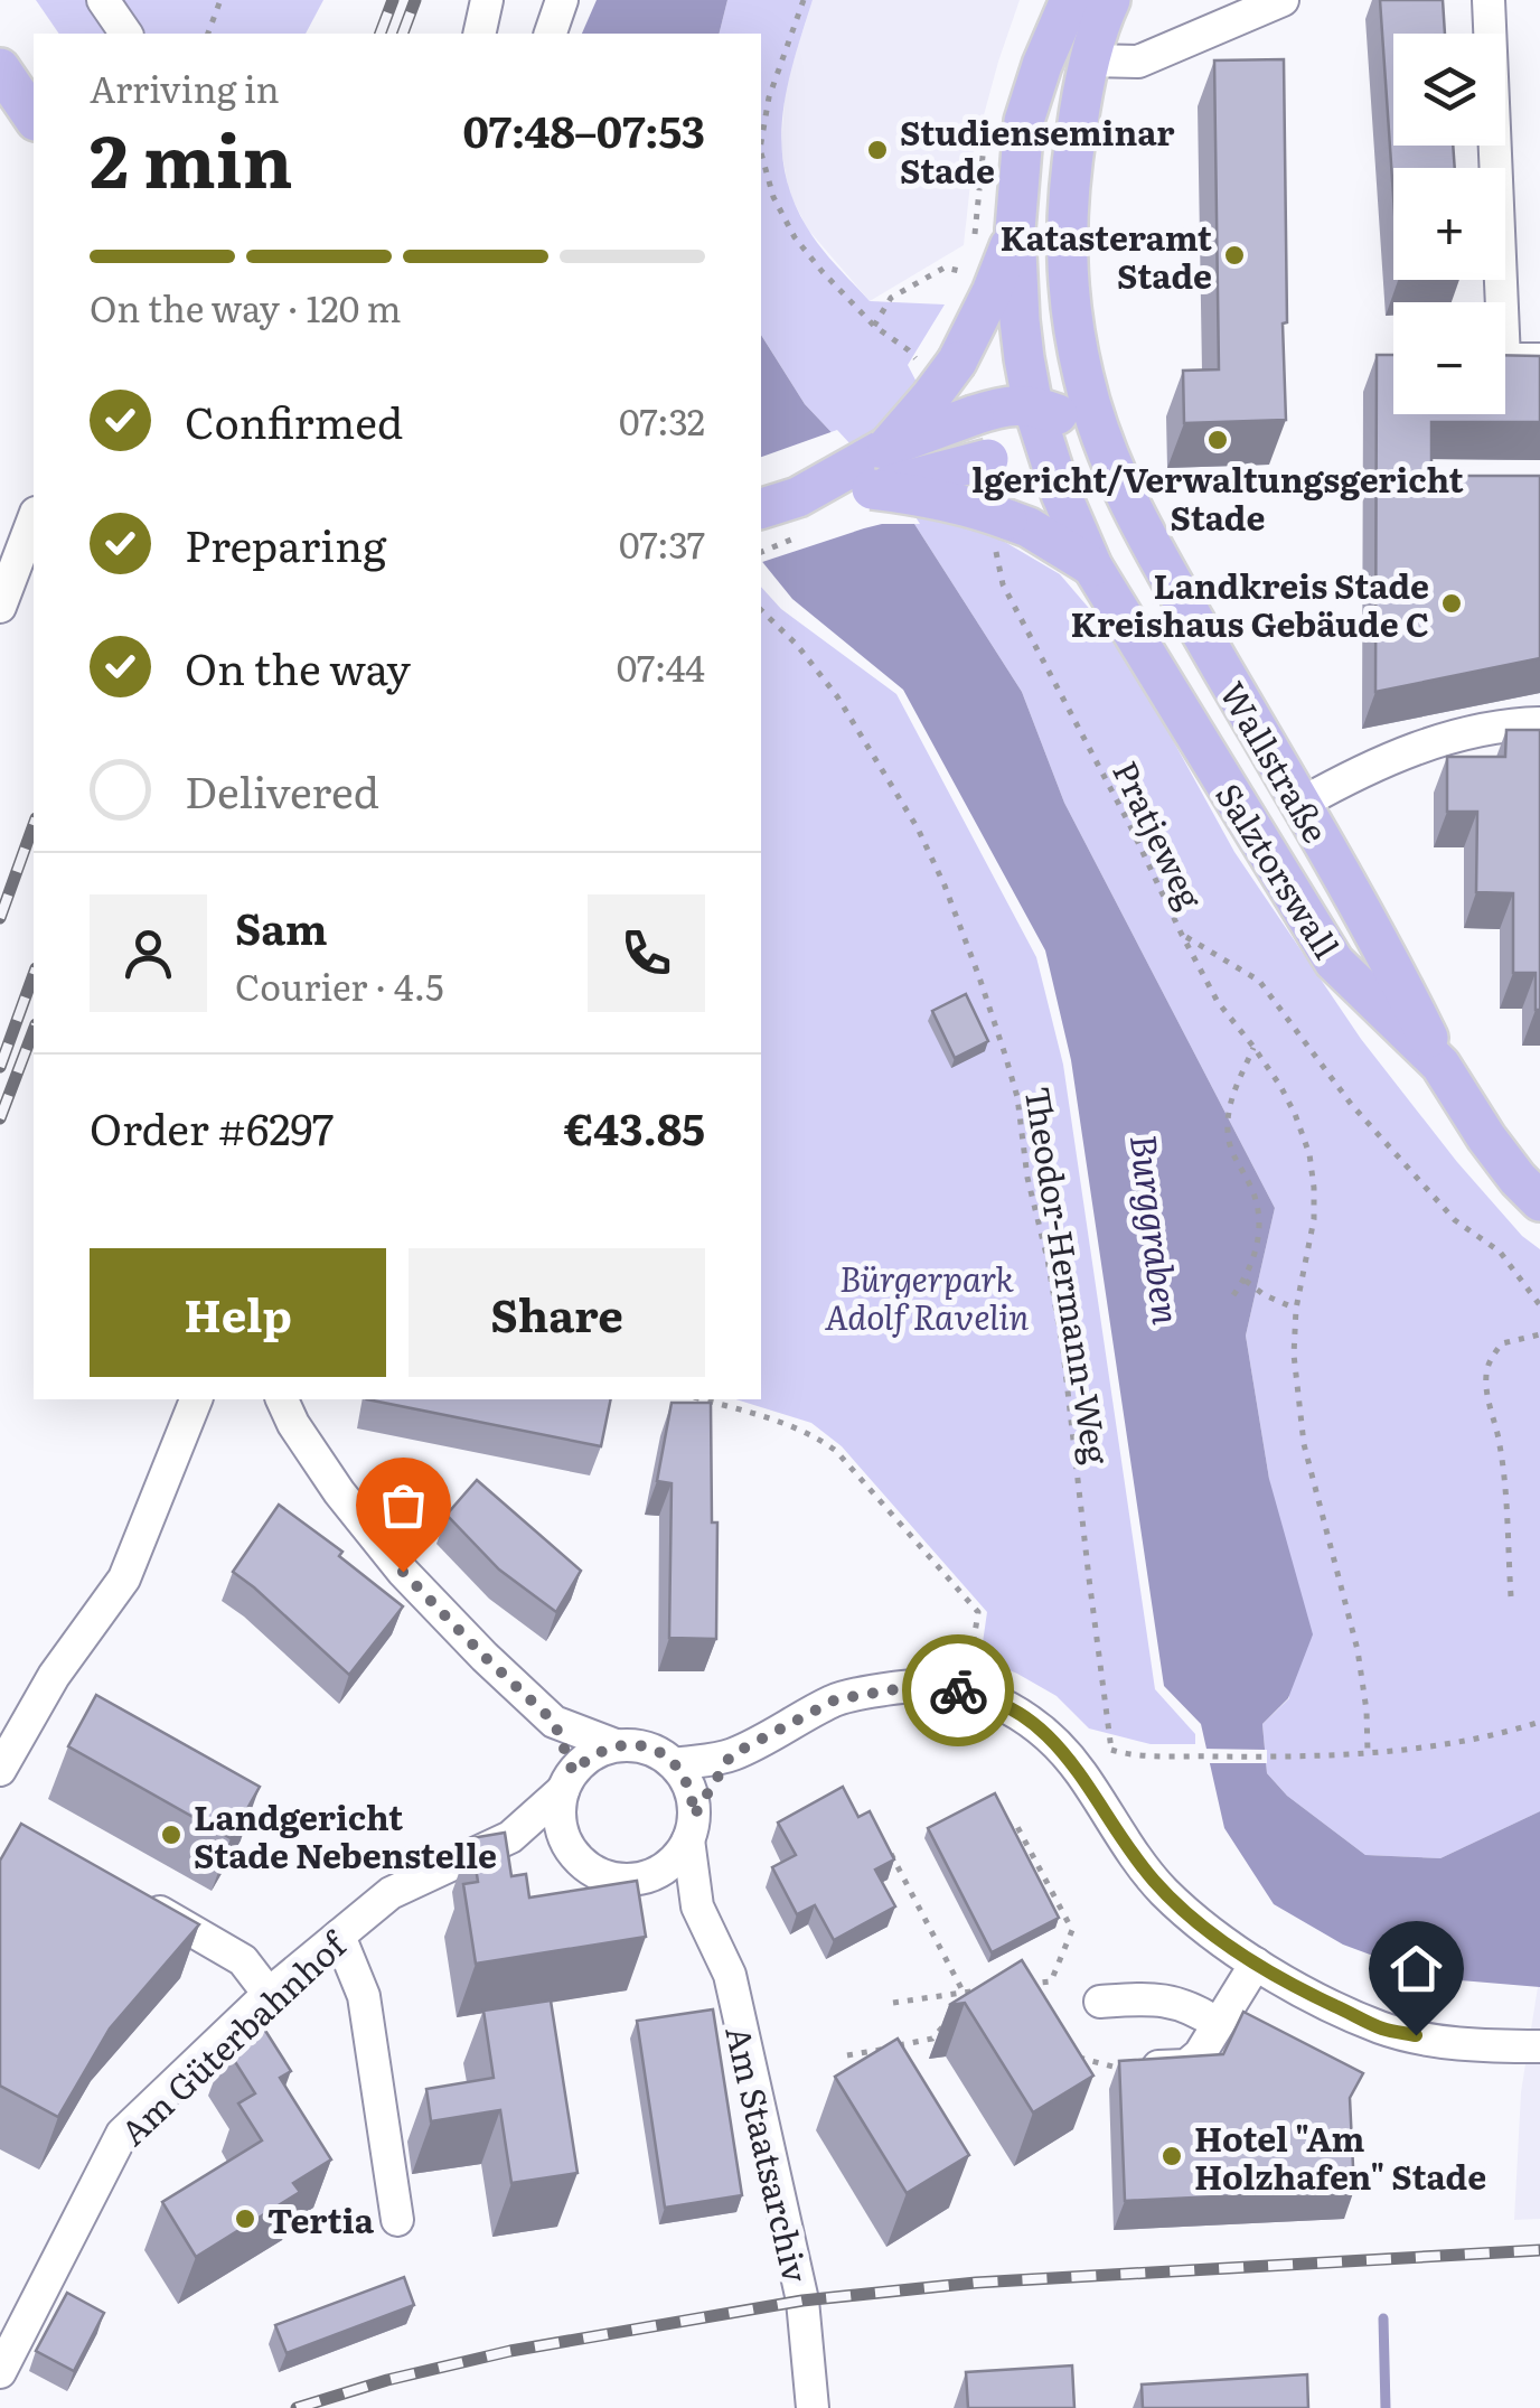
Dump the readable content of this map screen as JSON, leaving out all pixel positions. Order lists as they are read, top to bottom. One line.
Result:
{"streets":{"main road":["Wallstraße","Salztorswall"],"street":["Am Güterbahnhof","Am Staatsarchiv"],"path":["Pratjeweg","Theodor-Hermann-Weg"]},"crossings":[["Wallstraße","Salztorswall"],["Pratjeweg","Theodor-Hermann-Weg"],["Am Güterbahnhof","Am Staatsarchiv"]],"water":["Burggraben"],"parks":["Bürgerpark Adolf Ravelin"],"places":["Studienseminar Stade","Katasteramt Stade","lgericht/Verwaltungsgericht Stade","Landkreis Stade Kreishaus Gebäude C","Landgericht Stade Nebenstelle","Hotel \"Am Holzhafen\" Stade","Tertia"],"page":{"map_buttons":["+","−"],"heading":["2 min","Arriving in","07:48–07:53"],"panel":["Sam","Courier · 4.5","Order #6297","€43.85"],"bar":"On the way · 120 m","list":[["Confirmed","07:32"],["Preparing","07:37"],["On the way","07:44"],"Delivered"],"buttons":["Help","Share"]}}
